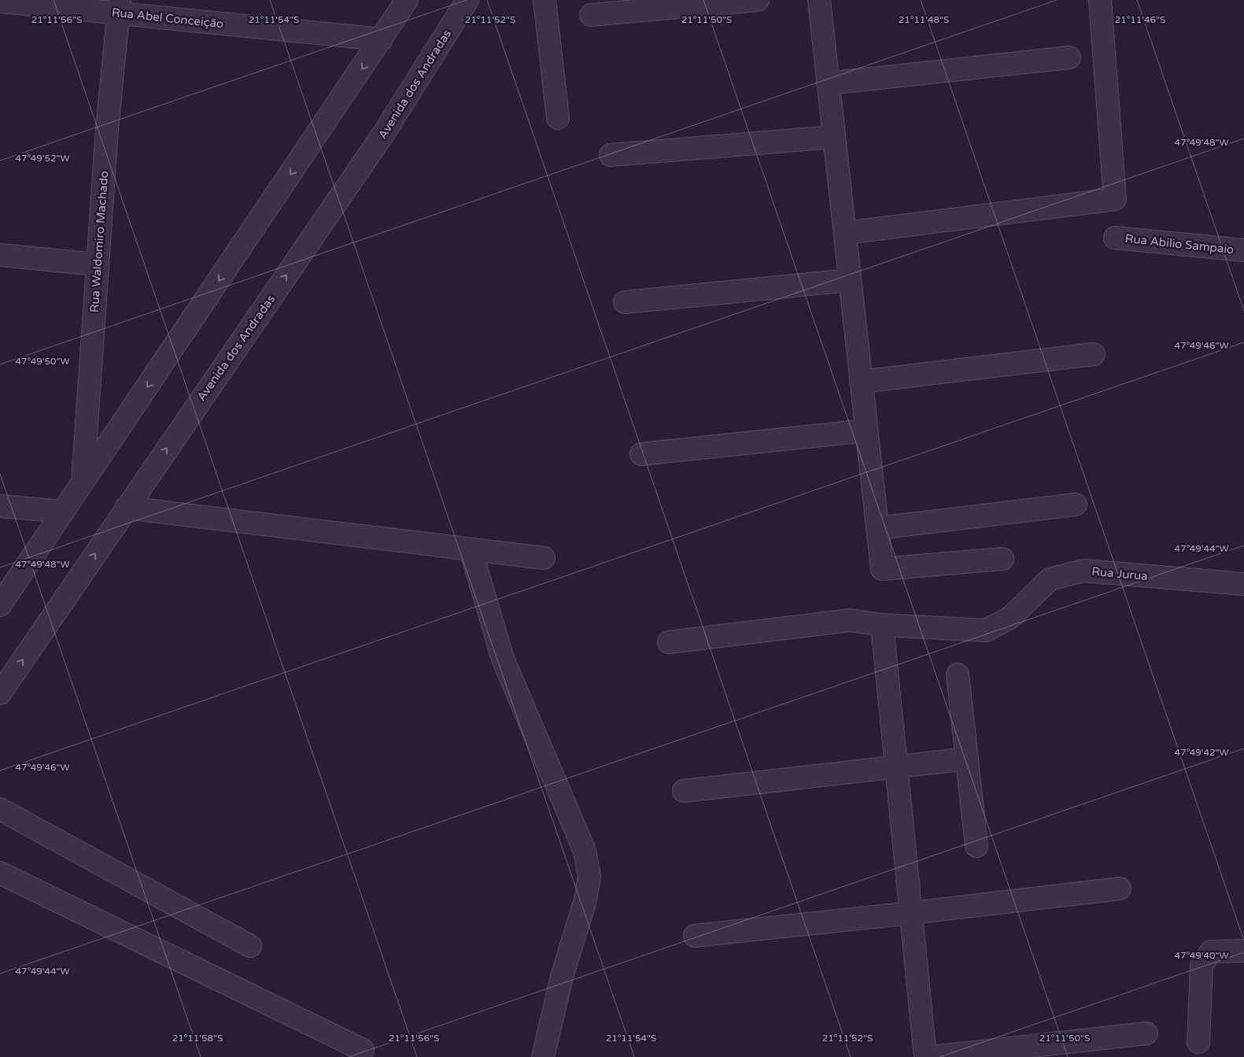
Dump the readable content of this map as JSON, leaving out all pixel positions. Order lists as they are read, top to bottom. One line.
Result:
{"streets":{"street":["Rua Abel Conceição","Avenida dos Andradas","Rua Waldomiro Machado","Rua Abilio Sampaio","Rua Jurua"]},"crossings":[["Rua Abel Conceição","Rua Waldomiro Machado"]],"coordinates":["21°11'48\"S","21°11'46\"S","21°11'56\"S","21°11'54\"S","21°11'52\"S","21°11'50\"S","47°49'48\"W","47°49'52\"W","47°49'46\"W","47°49'50\"W","47°49'44\"W","47°49'42\"W","47°49'40\"W","21°11'58\"S"]}
